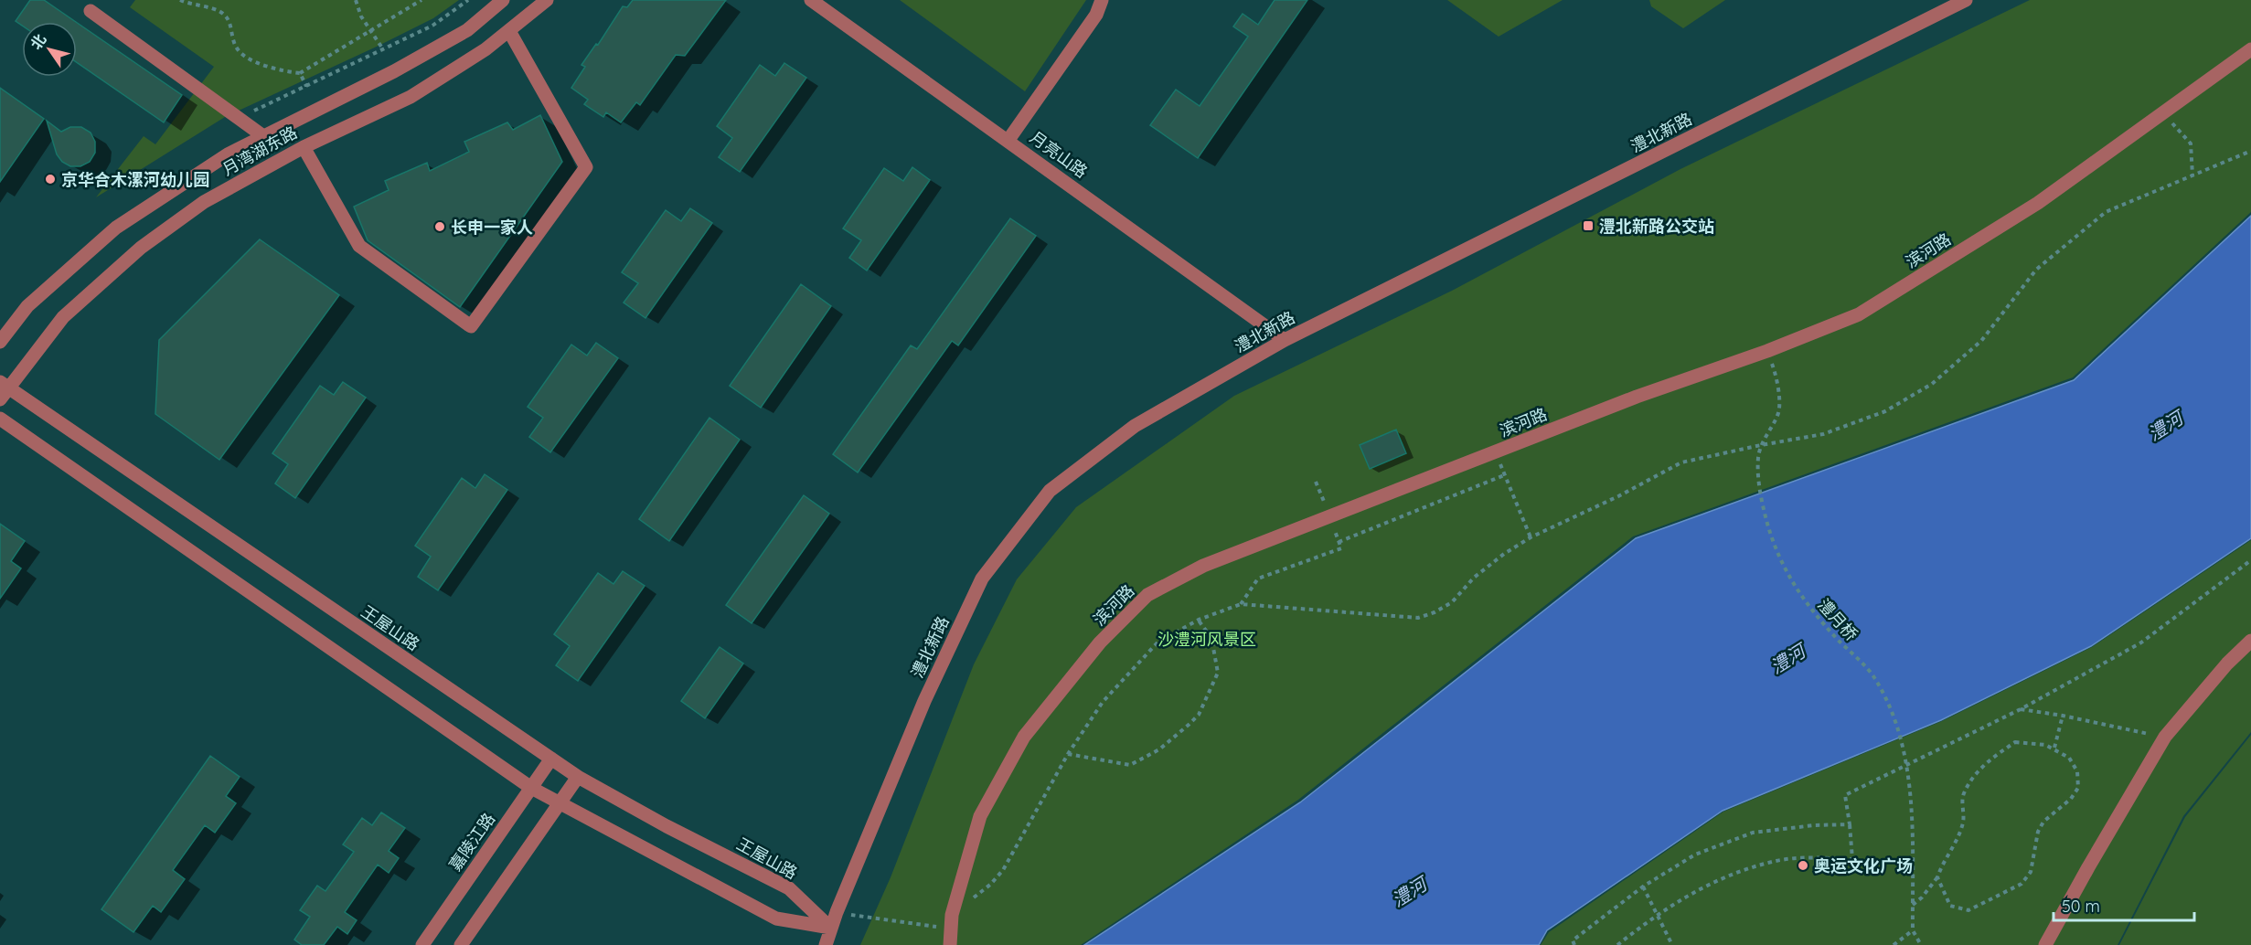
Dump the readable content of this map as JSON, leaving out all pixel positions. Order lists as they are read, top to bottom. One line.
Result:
{"streets":{"street":["澧北新路","月湾湖东路","月亮山路","滨河路","王屋山路","嘉陵江路"],"path":["澧月桥"]},"crossings":[["澧北新路","月亮山路"],["澧北新路","王屋山路"],["月湾湖东路","王屋山路"],["滨河路","澧月桥"],["王屋山路","嘉陵江路"]],"water":["澧河"],"parks":["沙澧河风景区"],"places":{"other":["京华合木漯河幼儿园","长申一家人","奥运文化广场"],"transit":["澧北新路公交站"]},"scale_bar":"50 m","north":"top left"}
